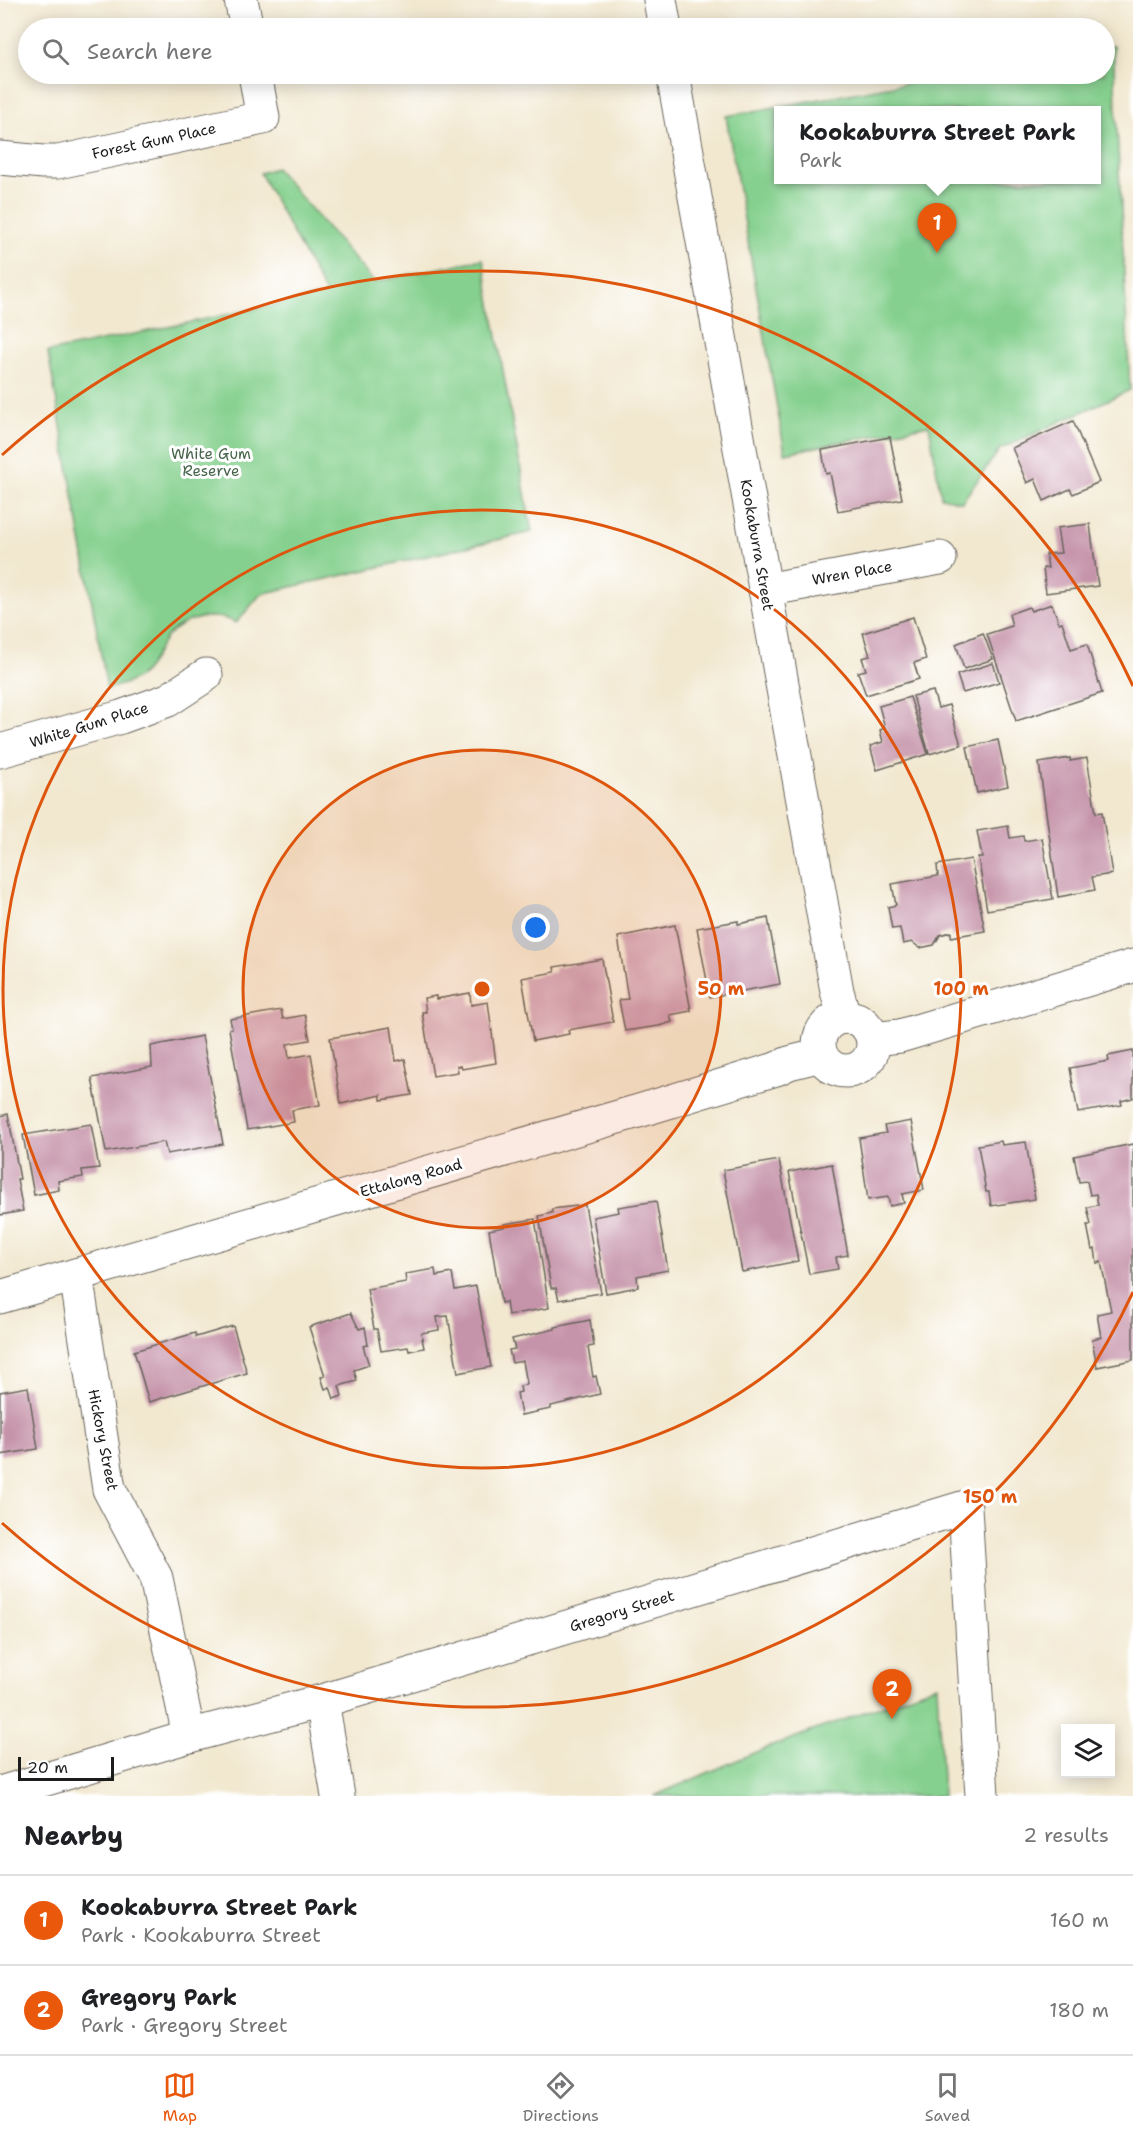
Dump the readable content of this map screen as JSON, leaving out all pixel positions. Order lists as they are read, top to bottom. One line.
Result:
{"streets":{"street":["Forest Gum Place","Kookaburra Street","Wren Place","White Gum Place","Ettalong Road","Hickory Street","Gregory Street"]},"crossings":[["Kookaburra Street","Wren Place"],["Kookaburra Street","Ettalong Road"],["Ettalong Road","Hickory Street"],["Hickory Street","Gregory Street"]],"parks":["White Gum Reserve"],"scale_bar":"20 m","page":{"search":"Search here","popup":["Kookaburra Street Park","Park"],"pins":["1","2"],"scale":"20 m","heading":["Nearby","2 results"],"list":[{"mark":"1","name":"Kookaburra Street Park","note":"Park · Kookaburra Street","value":"160 m"},{"mark":"2","name":"Gregory Park","note":"Park · Gregory Street","value":"180 m"}],"nav":["Map","Directions","Saved"]},"rings":["50 m","100 m","150 m"]}
